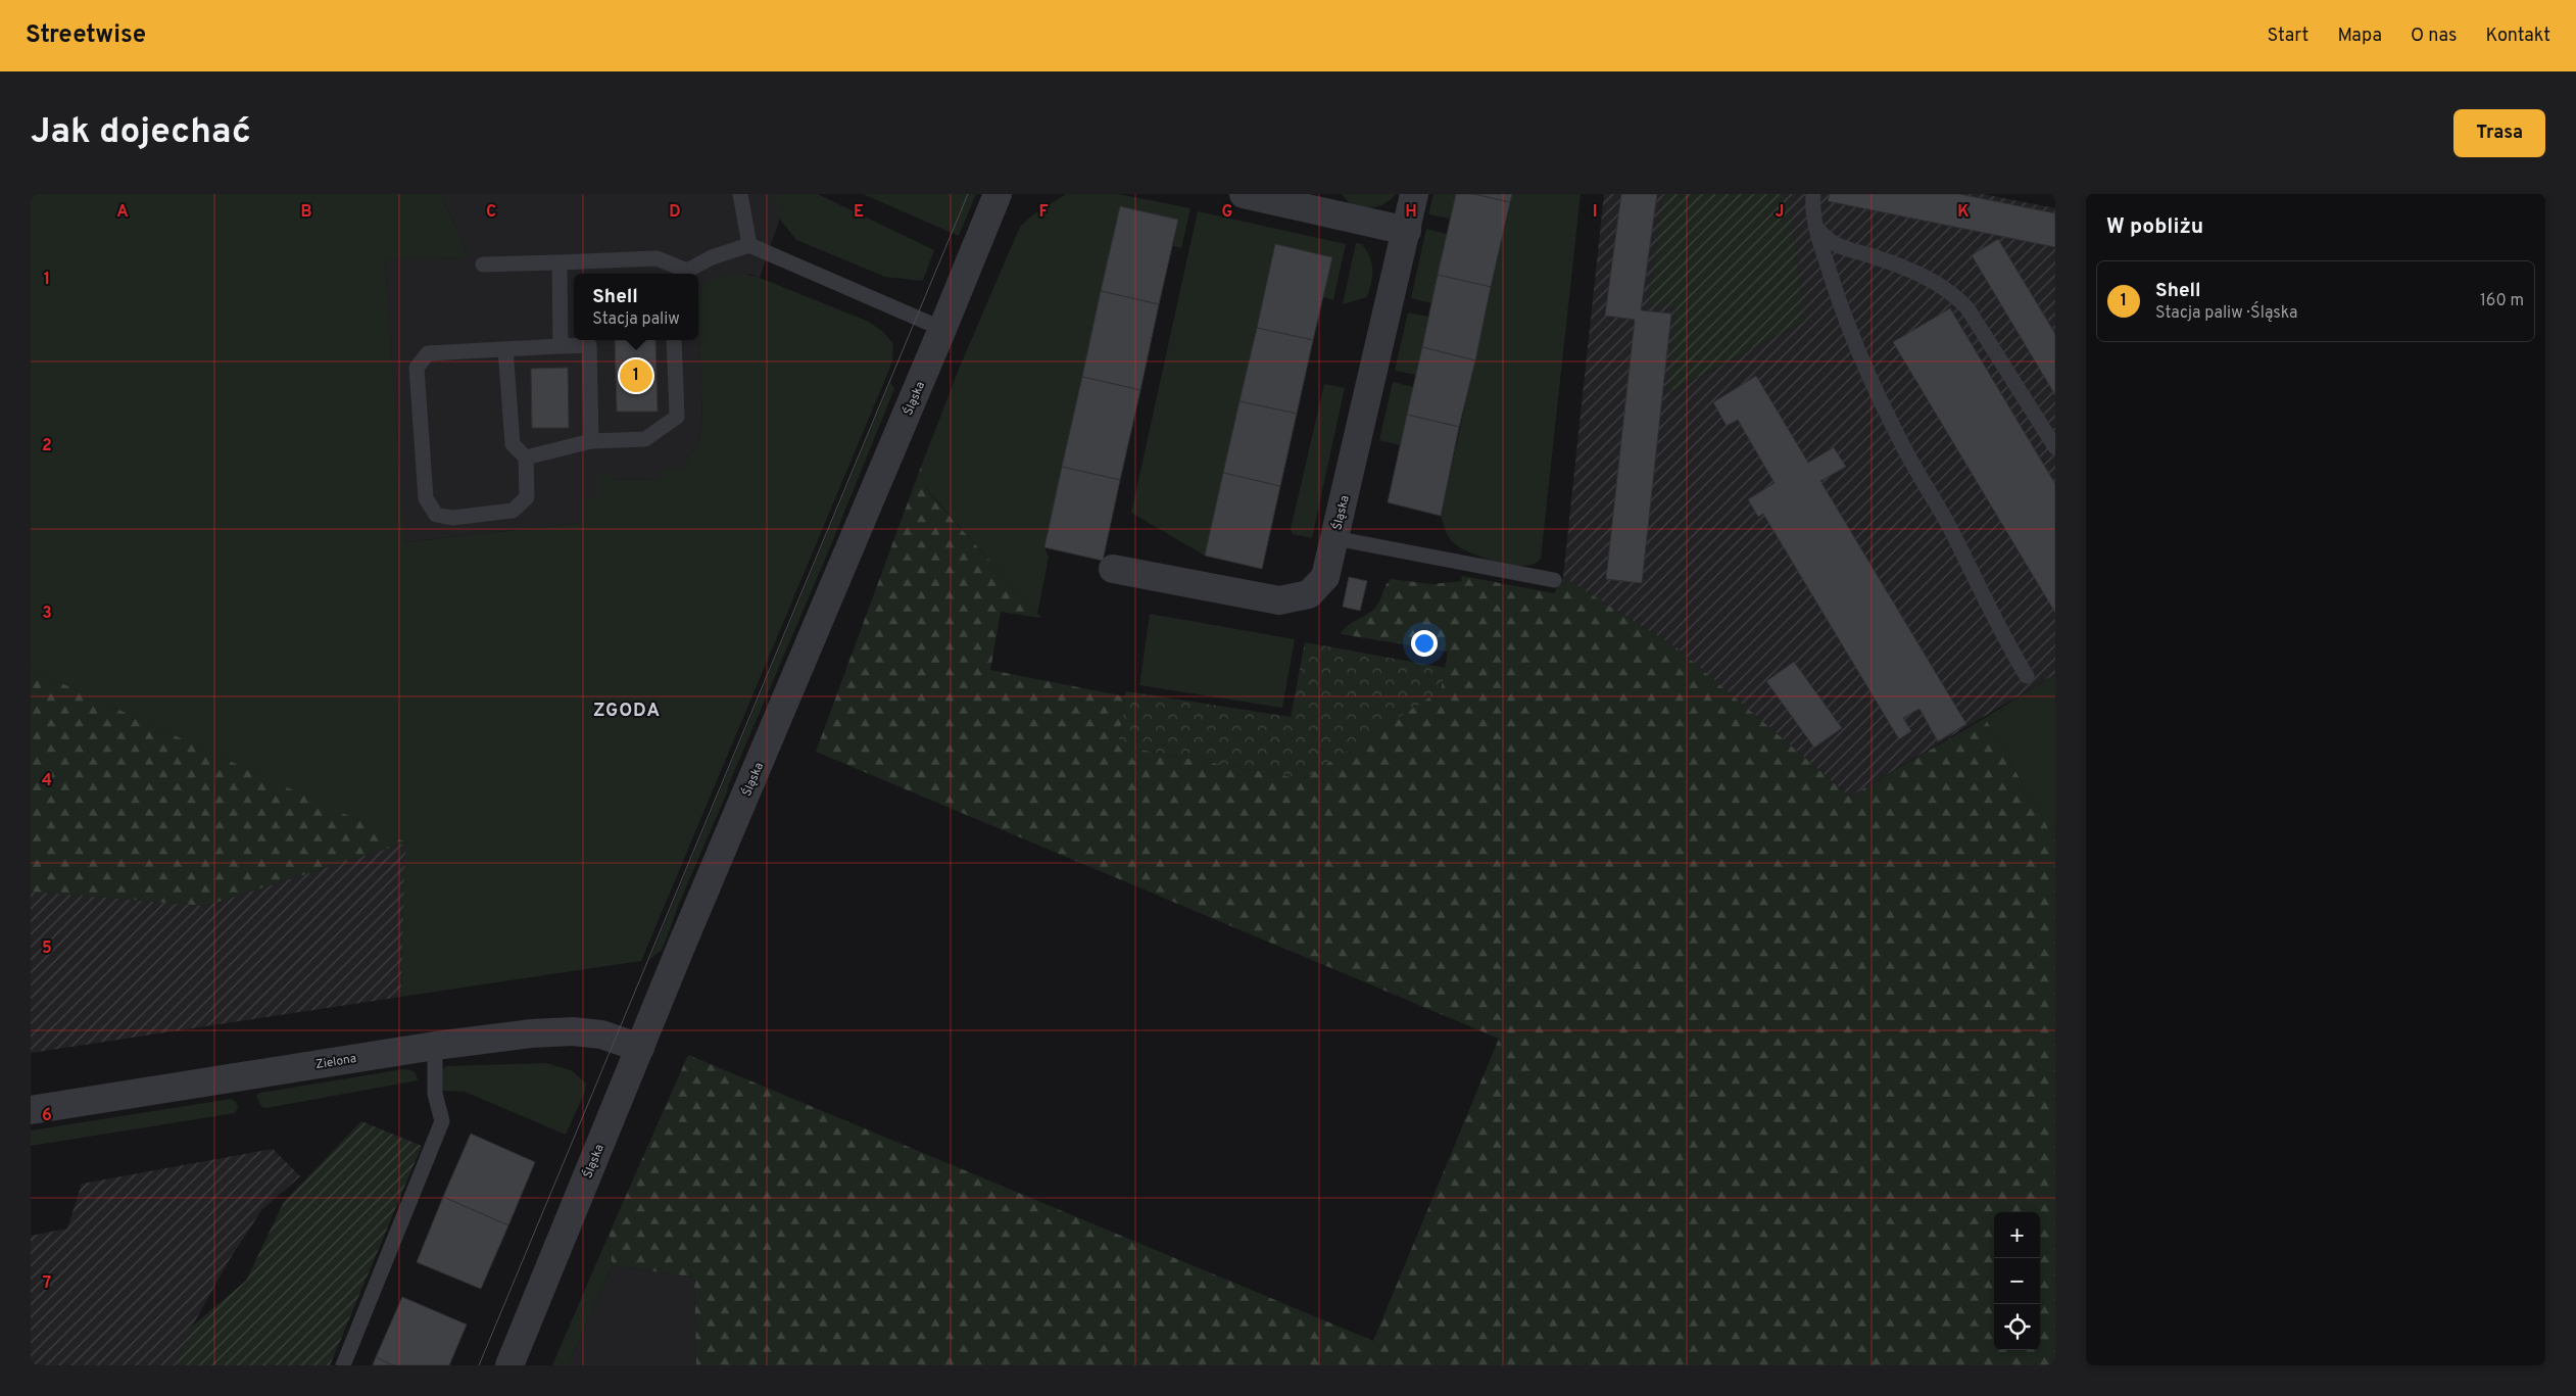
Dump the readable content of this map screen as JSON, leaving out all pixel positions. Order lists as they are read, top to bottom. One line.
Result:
{"streets":{"street":["Śląska","Zielona"]},"crossings":[["Śląska","Zielona"]],"districts":["ZGODA"],"page":{"header":"Streetwise","nav":["Start","Mapa","O nas","Kontakt"],"buttons":"Trasa","title":"Jak dojechać","heading":"W pobliżu","list":[{"mark":"1","name":"Shell","note":"Stacja paliw · Śląska","value":"160 m"}],"popup":["Shell","Stacja paliw"],"pins":"1","map_buttons":["+","−"]},"grid":{"columns":["A","B","C","D","E","F","G","H","I","J","K"],"rows":["1","2","3","4","5","6","7"]}}
